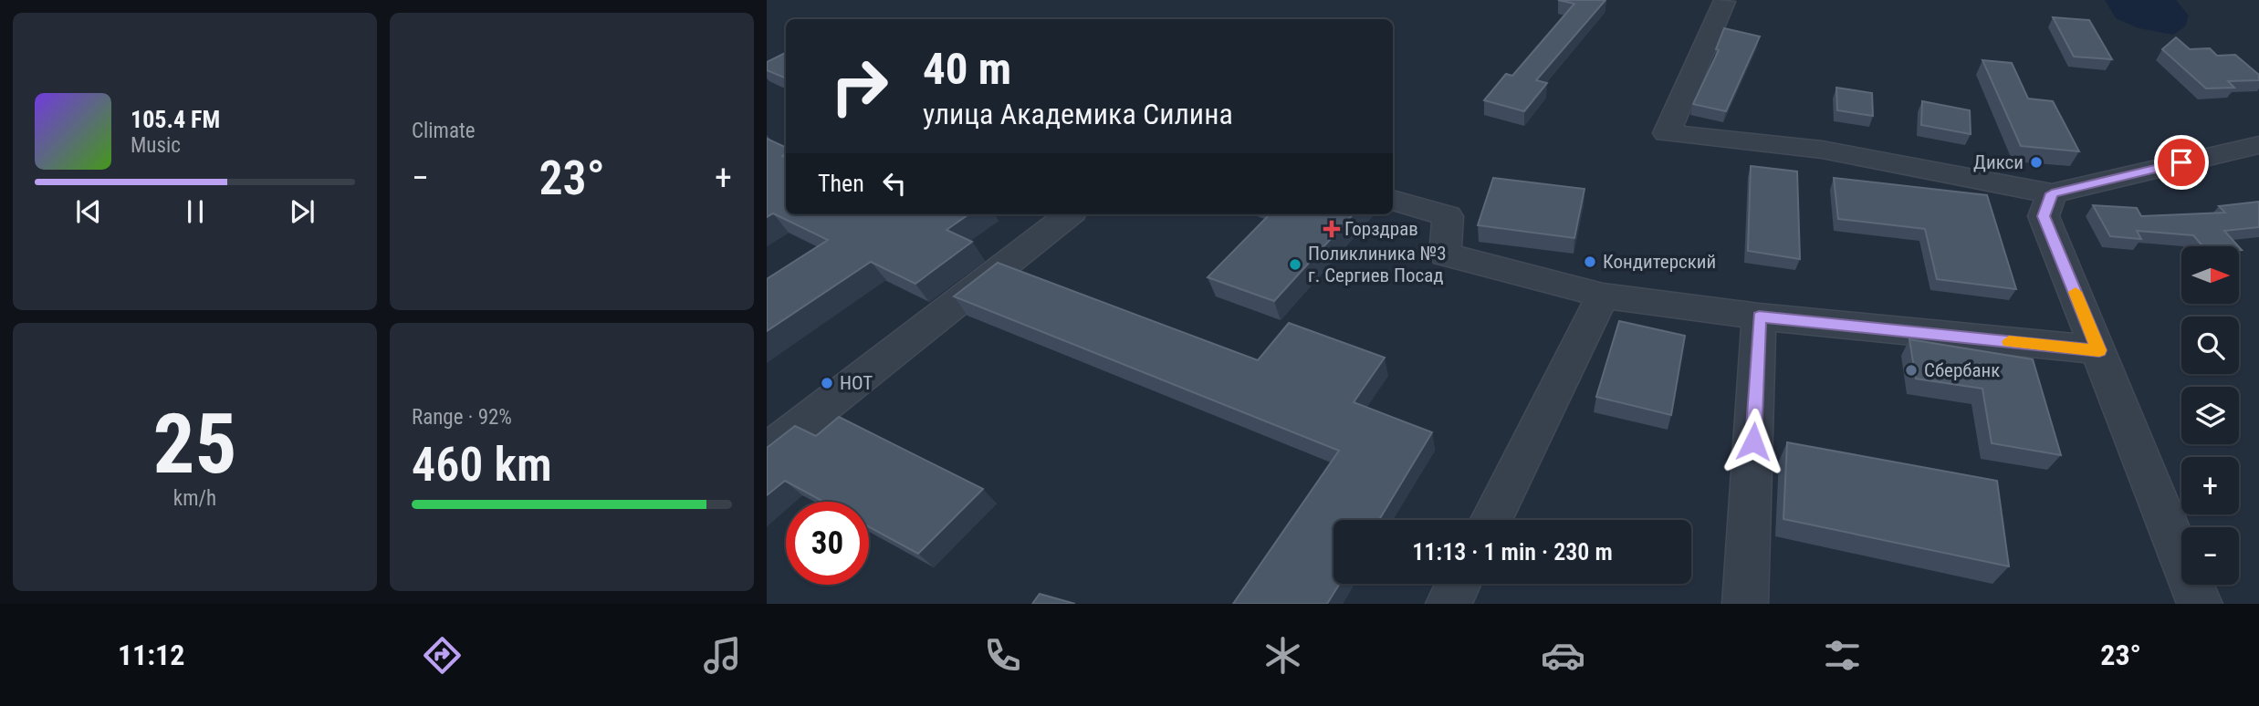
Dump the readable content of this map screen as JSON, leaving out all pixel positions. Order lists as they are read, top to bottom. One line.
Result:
{"places":{"other":["Дикси","Кондитерский","Поликлиника №3 г. Сергиев Посад","Сбербанк","НОТ"],"health":["Горздрав"]},"north":"right","page":{"tile":["Climate",["25","km/h"],["Range · 92%","460 km"]],"turn":["40 m","улица Академика Силина"],"song":["105.4 FM","Music"],"heat":["−","23°","+"],"then":"Then","map_buttons":["+","−"],"limit":"30","trip":"11:13 · 1 min · 230 m","tabs":["11:12","23°"]}}
